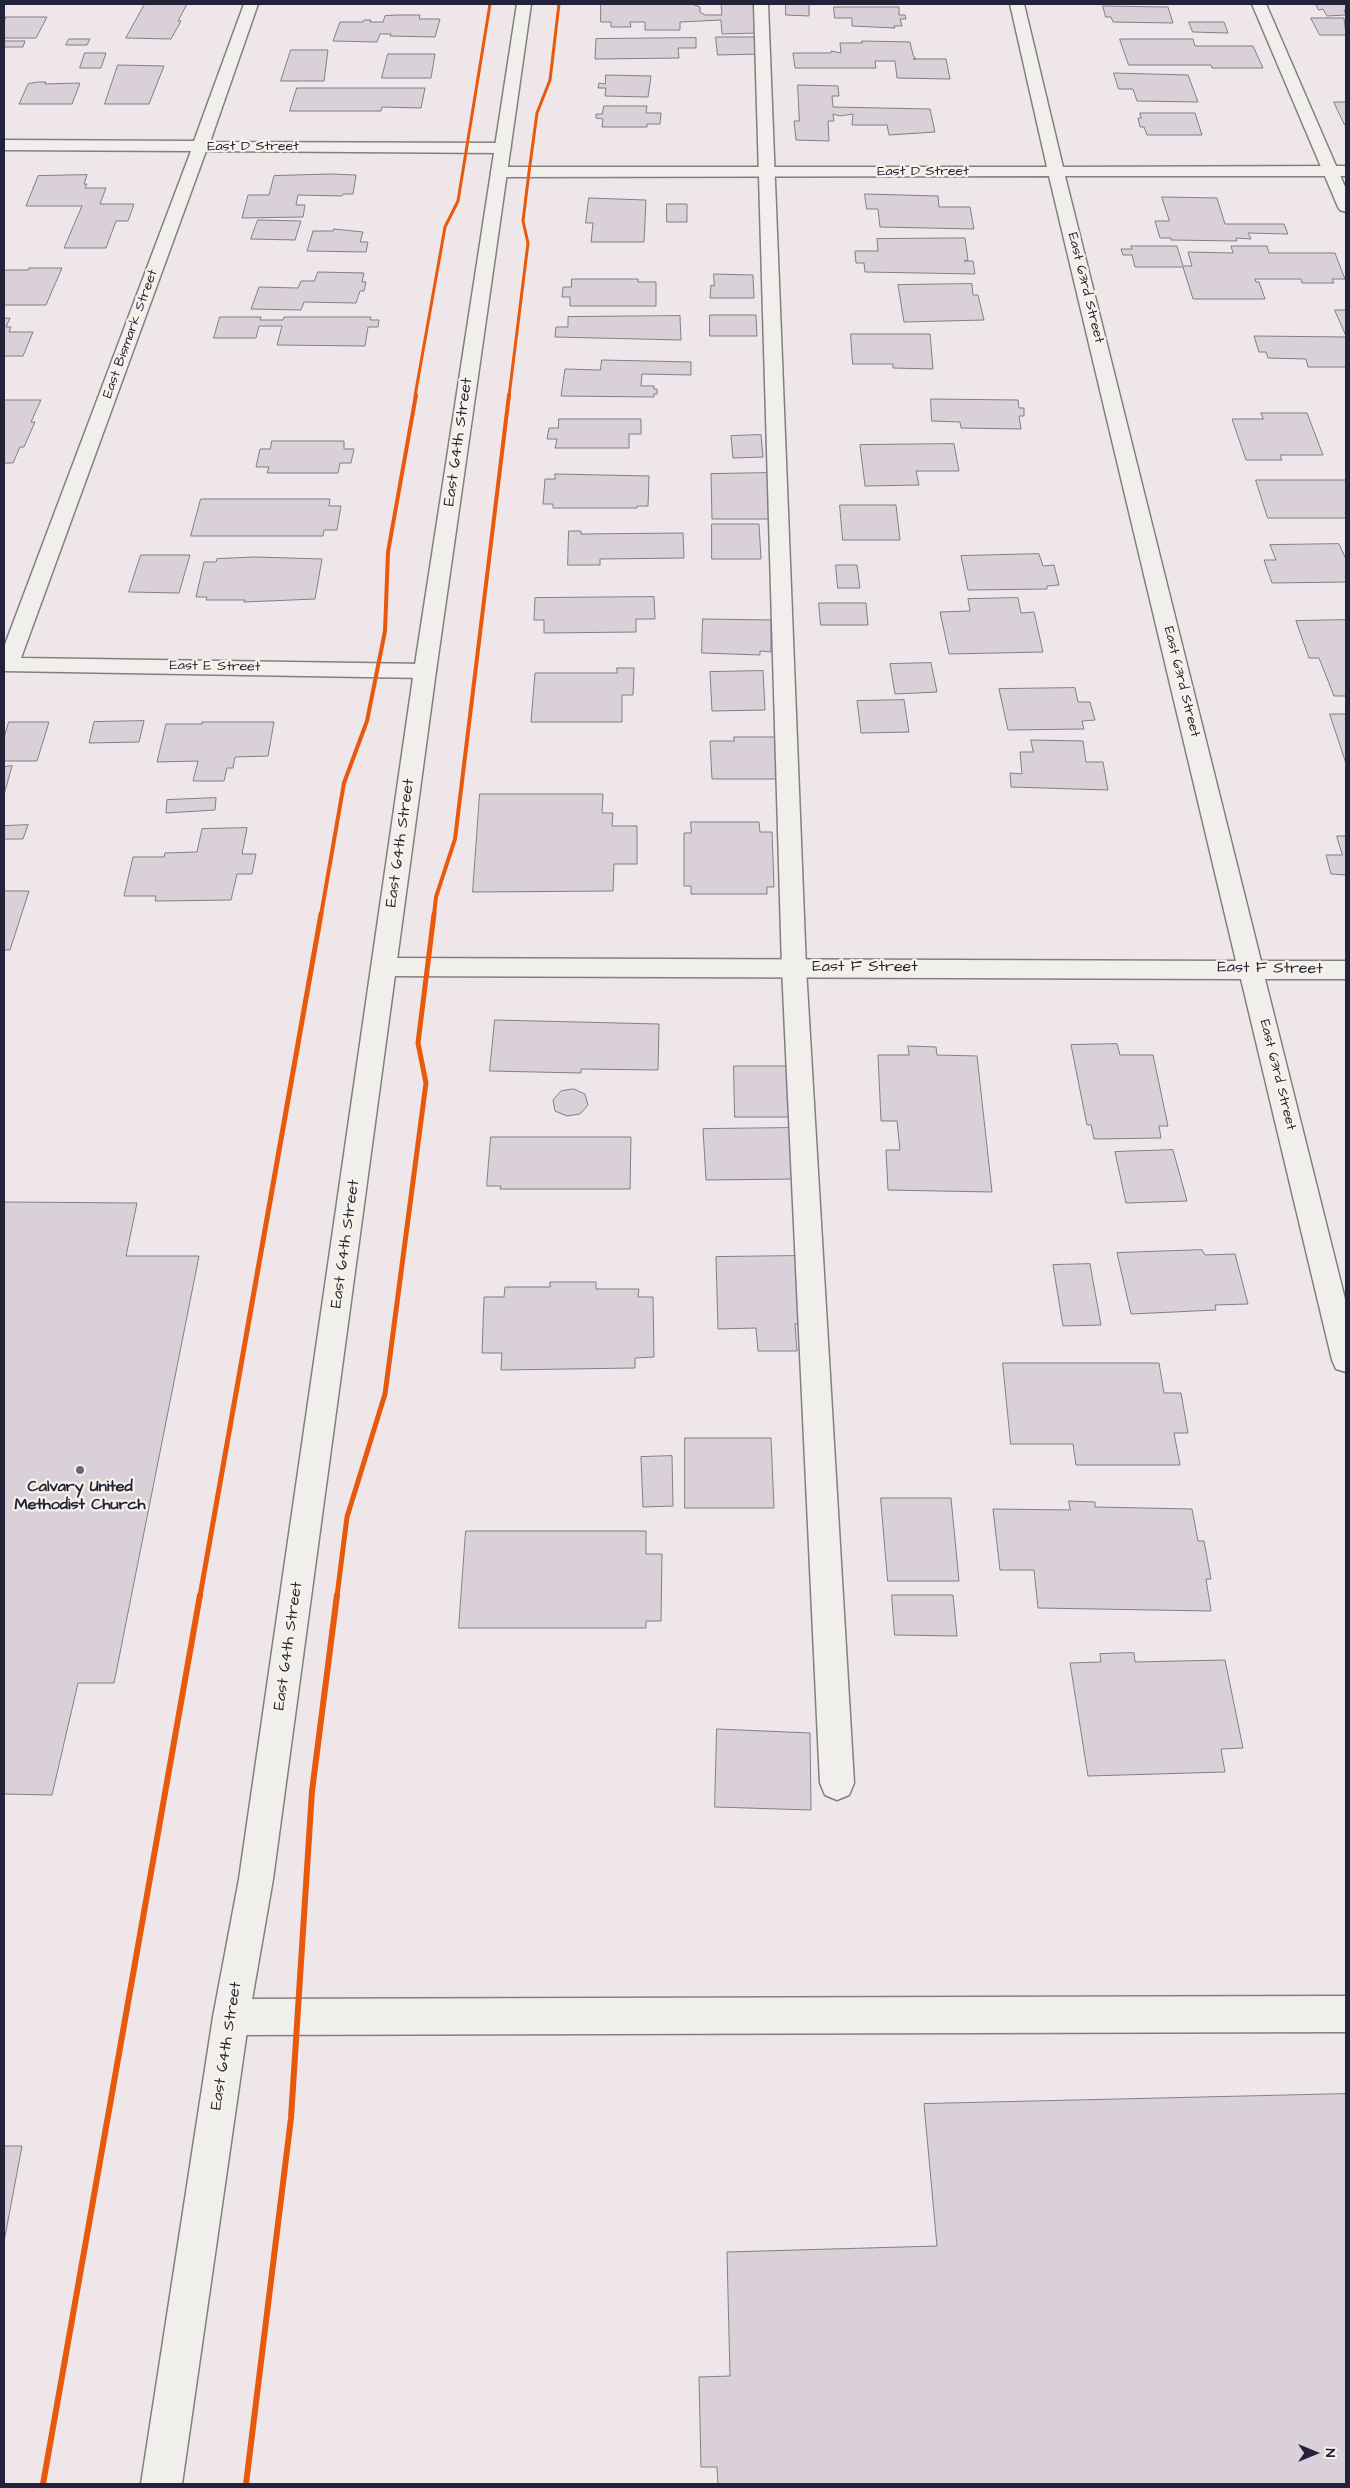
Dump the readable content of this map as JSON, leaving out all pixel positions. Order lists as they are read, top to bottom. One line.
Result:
{"streets":{"street":["East D Street","East 63rd Street","East Bismark Street","East 64th Street","East E Street","East F Street"]},"crossings":[["East D Street","East 63rd Street"],["East D Street","East Bismark Street"],["East D Street","East 64th Street"],["East 63rd Street","East F Street"],["East Bismark Street","East E Street"],["East 64th Street","East E Street"],["East 64th Street","East F Street"]],"places":["Calvary United Methodist Church"],"north":"right"}
